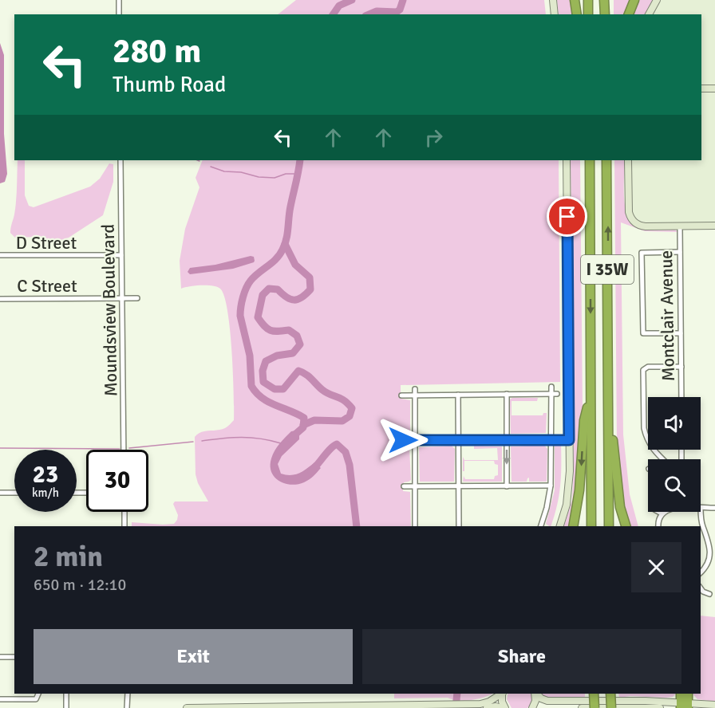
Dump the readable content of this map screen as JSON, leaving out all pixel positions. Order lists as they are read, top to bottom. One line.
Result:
{"streets":{"highway":["I 35W"],"street":["D Street","C Street","Moundsview Boulevard","Montclair Avenue"]},"crossings":[["D Street","Moundsview Boulevard"],["C Street","Moundsview Boulevard"]],"page":{"turn":["280 m","Thumb Road"],"speed":"23 km/h","limit":"30","heading":["2 min","650 m · 12:10"],"buttons":["Exit","Share"]}}
